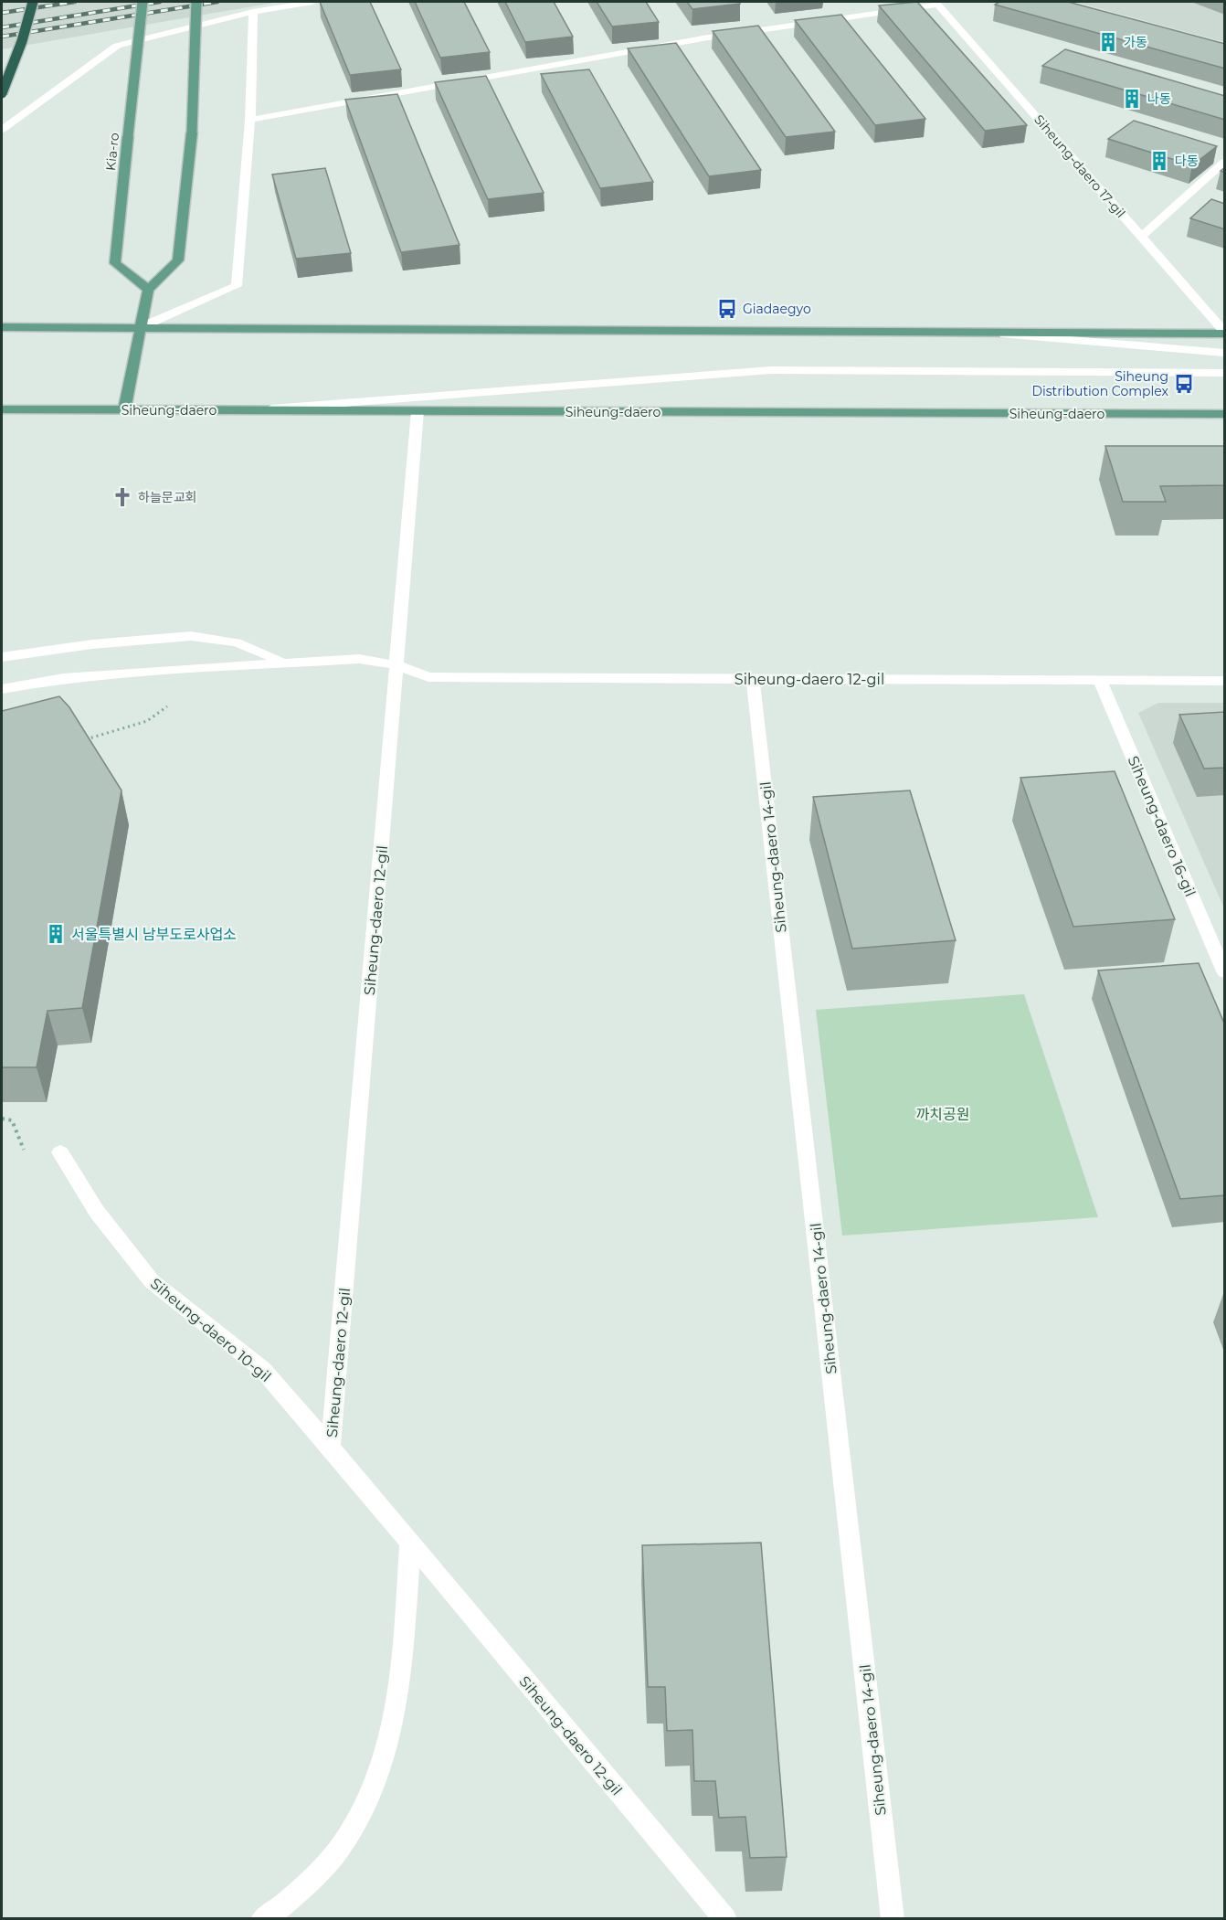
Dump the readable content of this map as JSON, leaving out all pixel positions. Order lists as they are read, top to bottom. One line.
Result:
{"streets":{"main road":["Kia-ro","Siheung-daero"],"street":["Siheung-daero 17-gil","Siheung-daero 12-gil","Siheung-daero 16-gil","Siheung-daero 14-gil","Siheung-daero 10-gil"]},"crossings":[["Siheung-daero","Siheung-daero 12-gil"],["Siheung-daero 12-gil","Siheung-daero 16-gil"],["Siheung-daero 12-gil","Siheung-daero 14-gil"],["Siheung-daero 12-gil","Siheung-daero 10-gil"]],"parks":["까치공원"],"places":{"building":["가동","나동","다동","서울특별시 남부도로사업소"],"bus stop":["Giadaegyo","Siheung Distribution Complex"],"church":["하늘문교회"]}}
